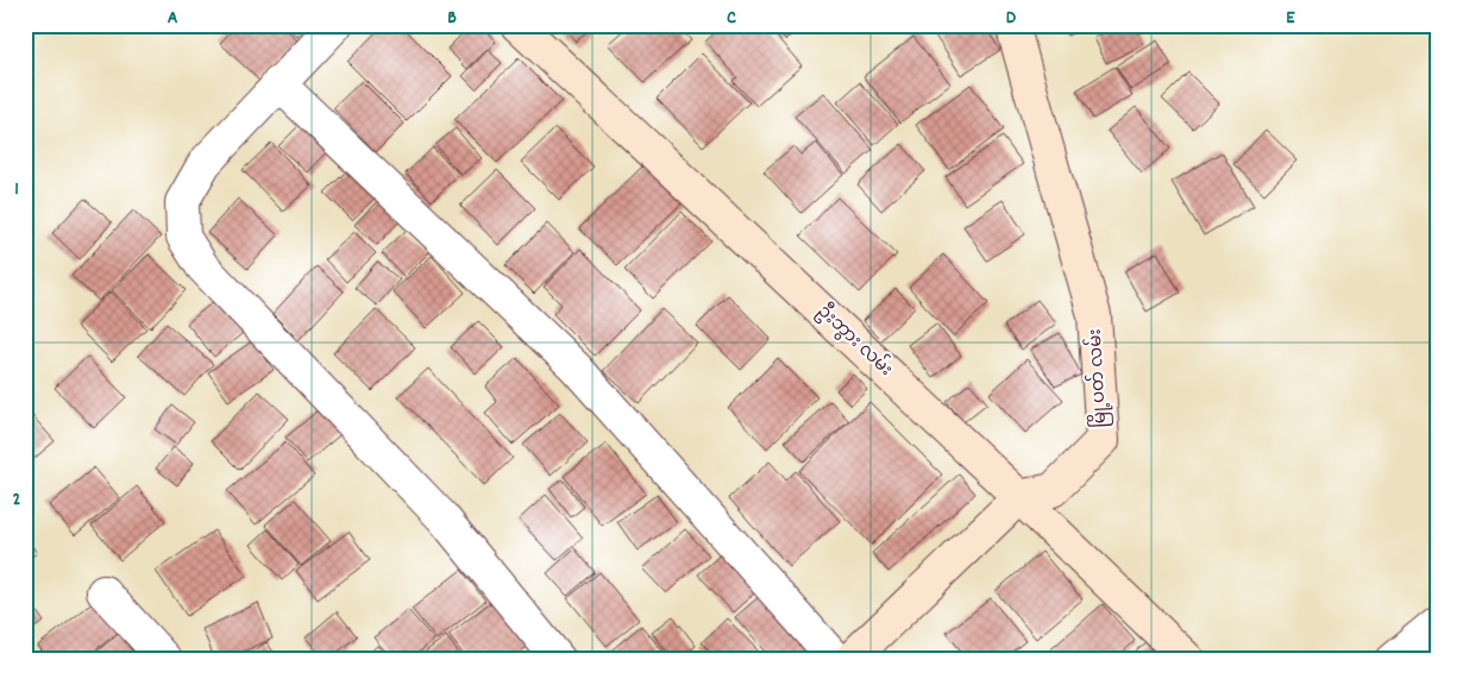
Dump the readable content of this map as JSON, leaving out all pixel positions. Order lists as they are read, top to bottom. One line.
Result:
{"streets":{"street":["ဦးဘွား လမ်း","မြို့ပတ် လမ်း"]},"crossings":[["ဦးဘွား လမ်း","မြို့ပတ် လမ်း"]],"grid":{"columns":["A","B","C","D","E"],"rows":["1","2"]}}
